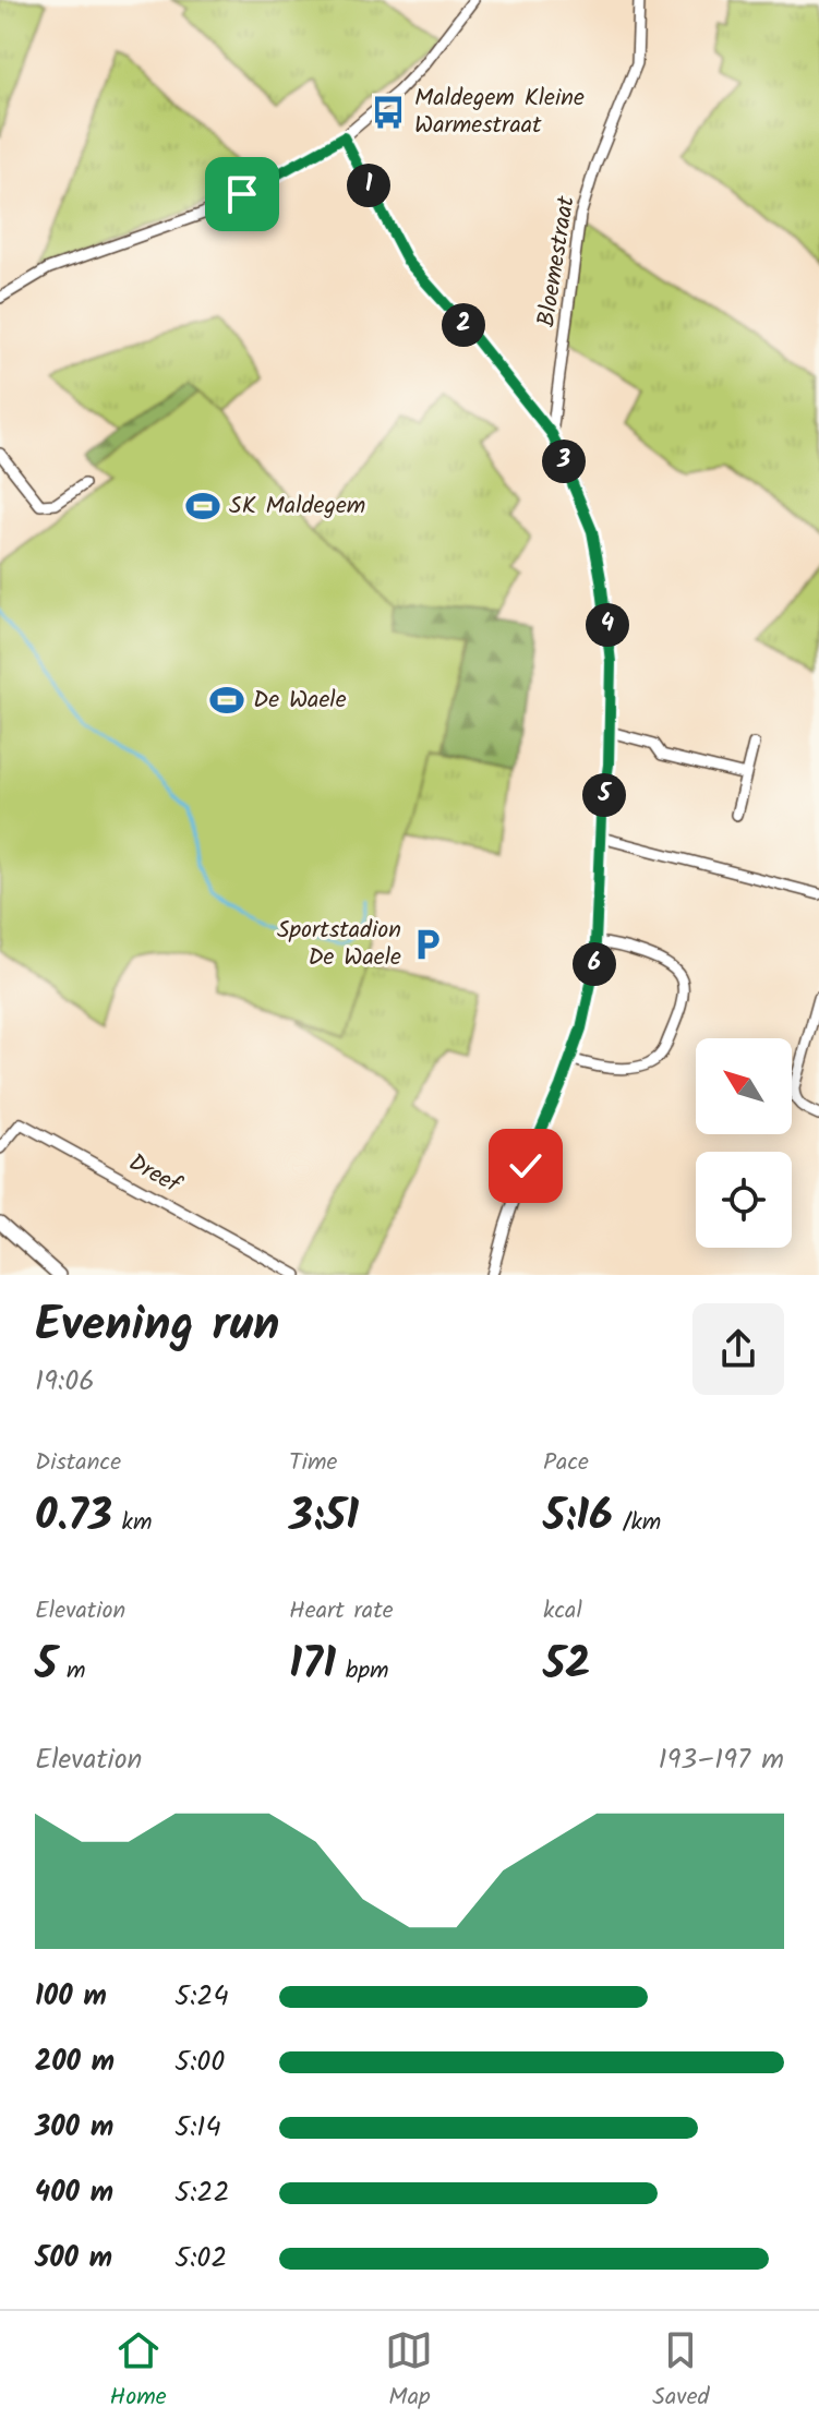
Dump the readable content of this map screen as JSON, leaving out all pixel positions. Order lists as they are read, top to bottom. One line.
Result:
{"streets":{"street":["Bloemestraat","Dreef"]},"places":{"bus stop":["Maldegem Kleine Warmestraat"],"sports":["SK Maldegem","De Waele"],"parking":["Sportstadion De Waele"]},"north":"top left","page":{"pins":["1","2","3","4","5","6"],"heading":["Evening run","19:06"],"stats":[["Distance","0.73 km"],["Time","3:51"],["Pace","5:16 /km"],["Elevation","5 m"],["Heart rate","171 bpm"],["kcal","52"]],"chart":["Elevation","193–197 m"],"list":[{"name":"100 m","note":"5:24"},{"name":"200 m","note":"5:00"},{"name":"300 m","note":"5:14"},{"name":"400 m","note":"5:22"},{"name":"500 m","note":"5:02"}],"tabs":["Home","Map","Saved"]}}
